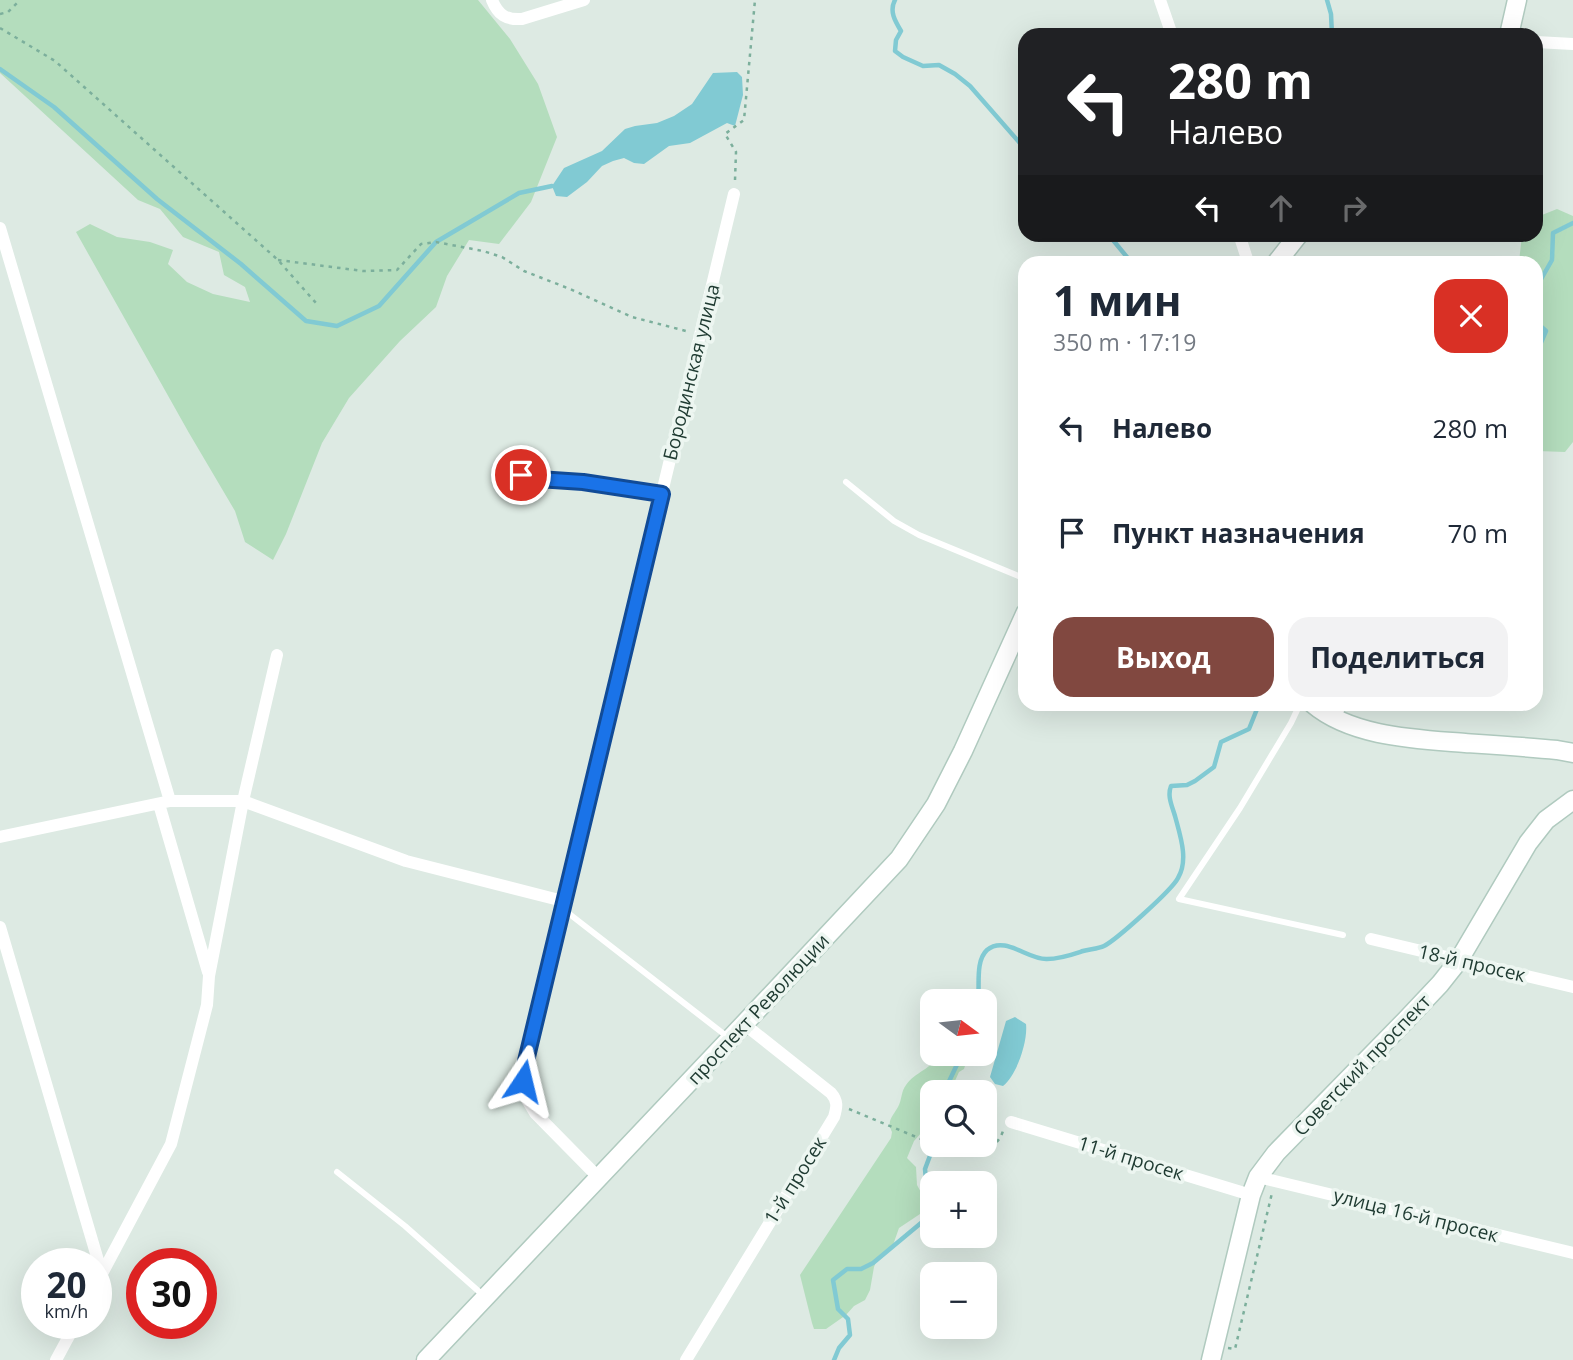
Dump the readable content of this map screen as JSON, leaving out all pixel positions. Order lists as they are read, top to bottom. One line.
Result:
{"streets":{"street":["Бородинская улица","18-й просек","проспект Революции","Советский проспект","11-й просек","1-й просек","улица 16-й просек"]},"crossings":[["Бородинская улица","проспект Революции"],["18-й просек","Советский проспект"],["Советский проспект","11-й просек"],["Советский проспект","улица 16-й просек"]],"north":"right","page":{"turn":["280 m","Налево"],"heading":["1 мин","350 m · 17:19"],"list":[{"name":"Налево","value":"280 m"},{"name":"Пункт назначения","value":"70 m"}],"buttons":["Выход","Поделиться"],"map_buttons":["+","−"],"speed":"20 km/h","limit":"30"}}
